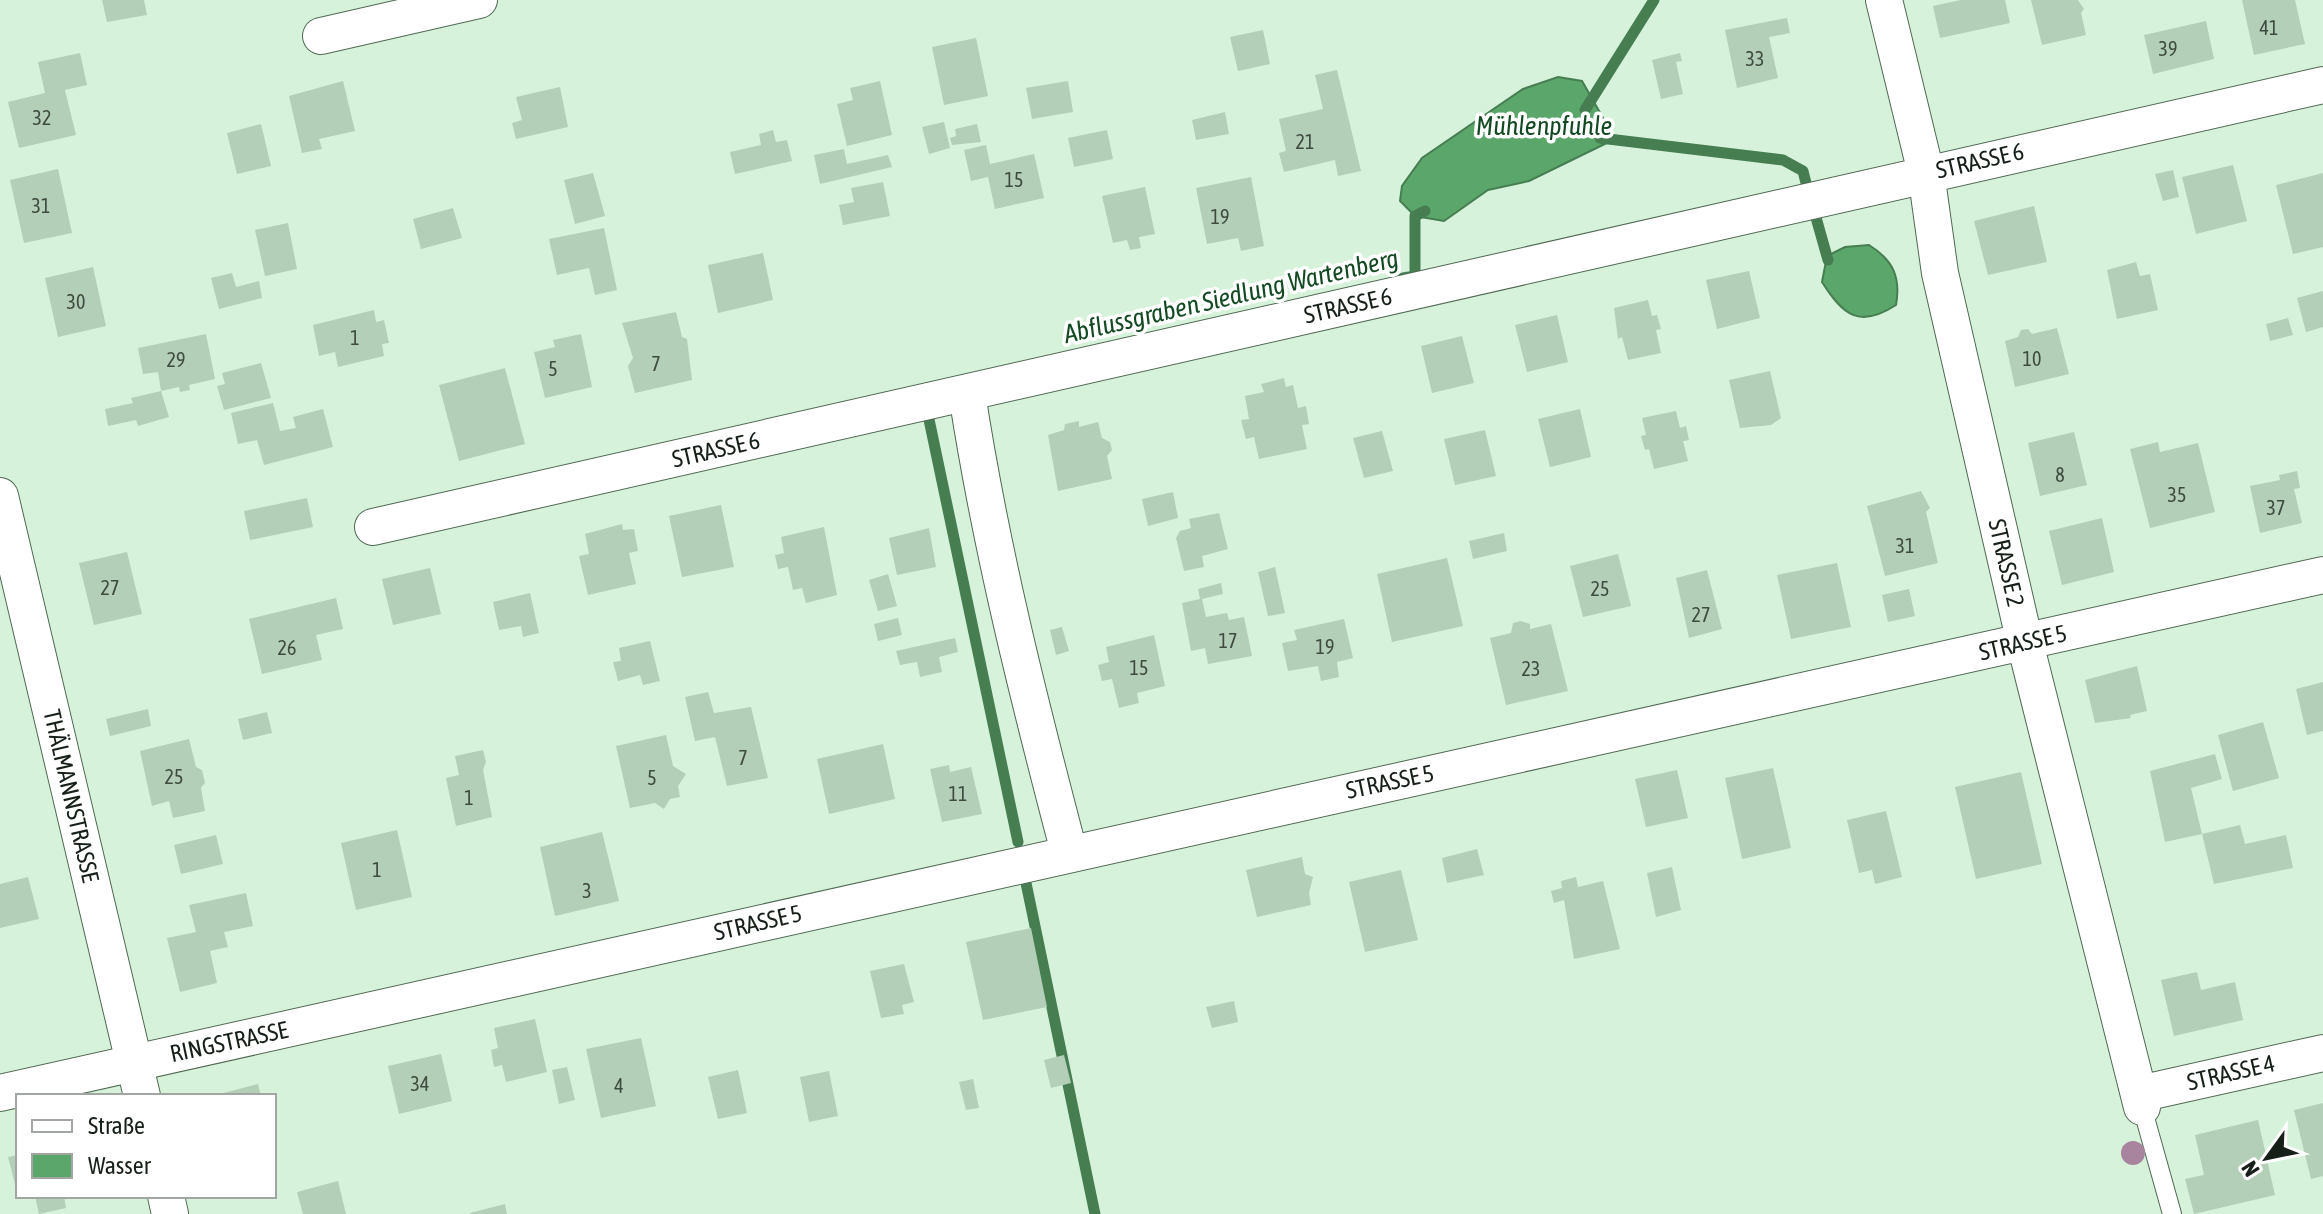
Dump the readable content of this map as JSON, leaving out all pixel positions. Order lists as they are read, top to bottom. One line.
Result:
{"streets":{"street":["STRASSE 6","STRASSE 2","STRASSE 5","THÄLMANNSTRASSE","RINGSTRASSE","STRASSE 4"]},"crossings":[["STRASSE 6","STRASSE 2"],["STRASSE 2","STRASSE 5"],["STRASSE 2","STRASSE 4"],["STRASSE 5","RINGSTRASSE"],["THÄLMANNSTRASSE","RINGSTRASSE"]],"water":["Mühlenpfuhle","Abflussgraben Siedlung Wartenberg"],"house_numbers":["41","39","33","32","21","15","31","19","30","1","10","29","7","5","8","35","37","31","27","25","27","17","19","26","15","23","7","25","5","11","1","1","3","34","4"],"legend":["Straße","Wasser"],"north":"bottom left"}
